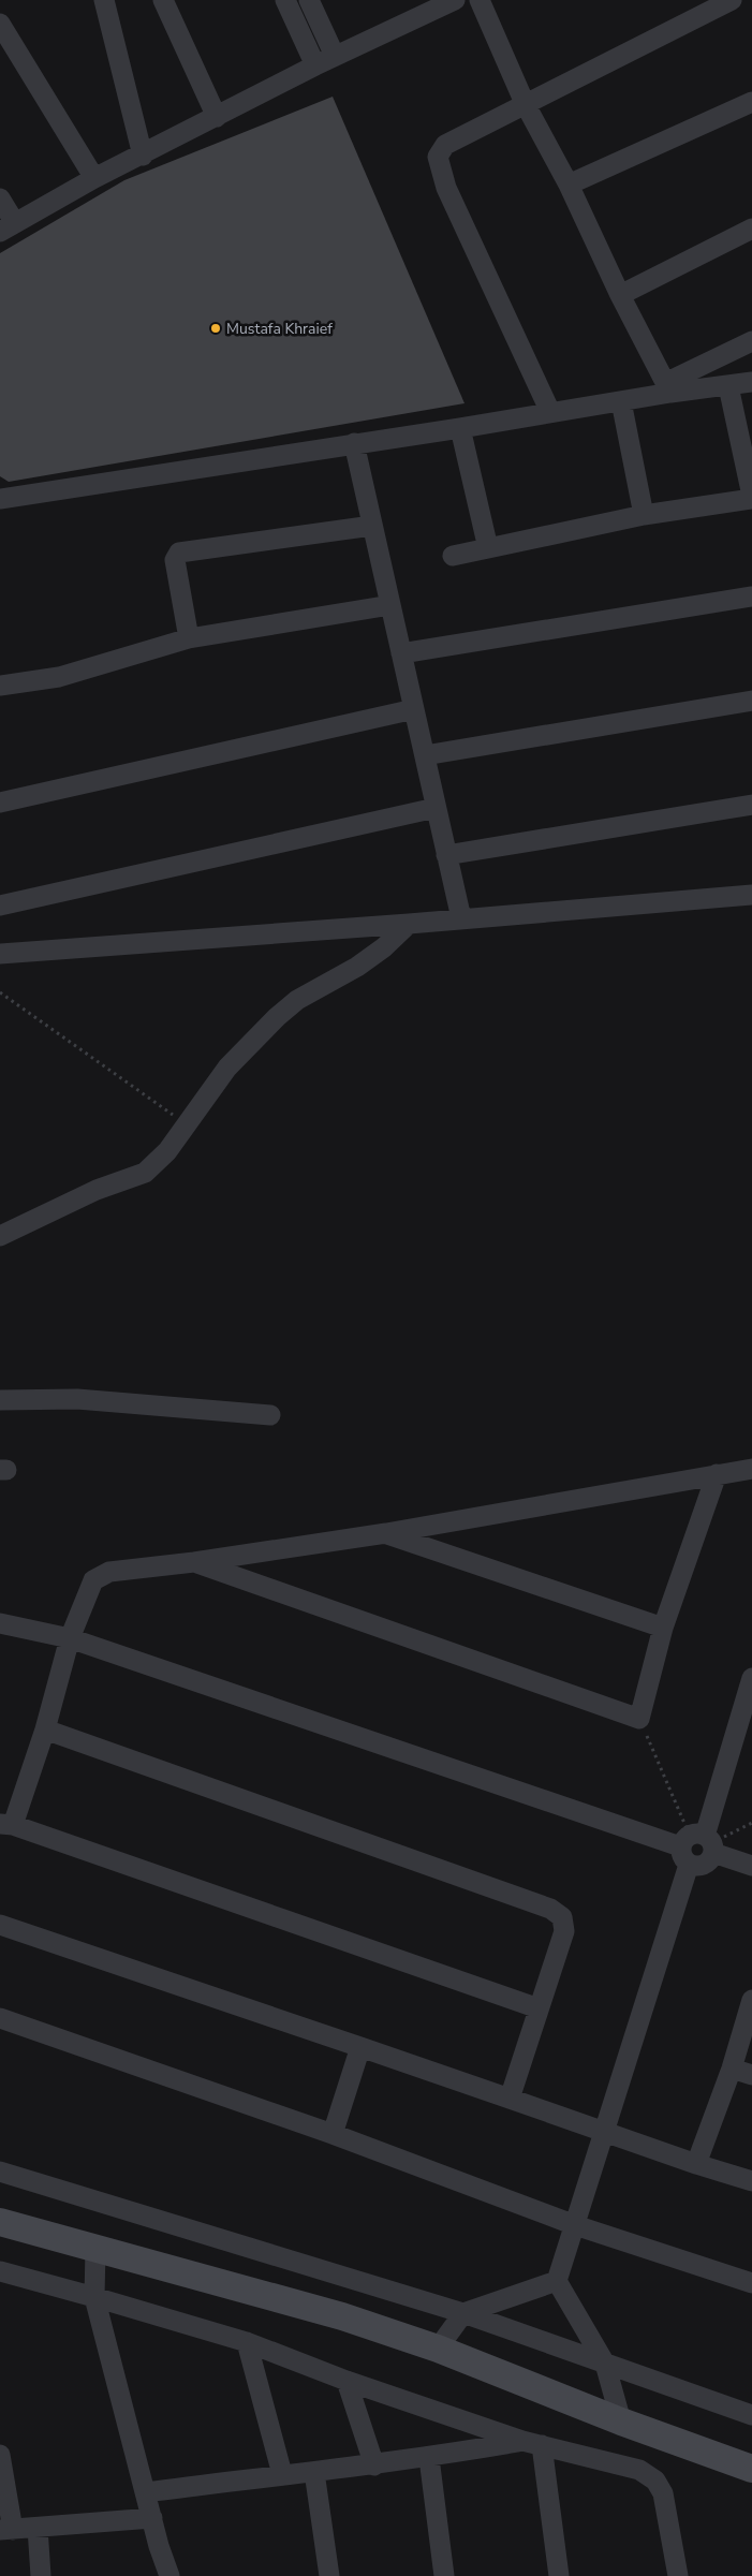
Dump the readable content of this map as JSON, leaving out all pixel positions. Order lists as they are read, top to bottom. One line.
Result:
{"places":["Mustafa Khraief"]}
